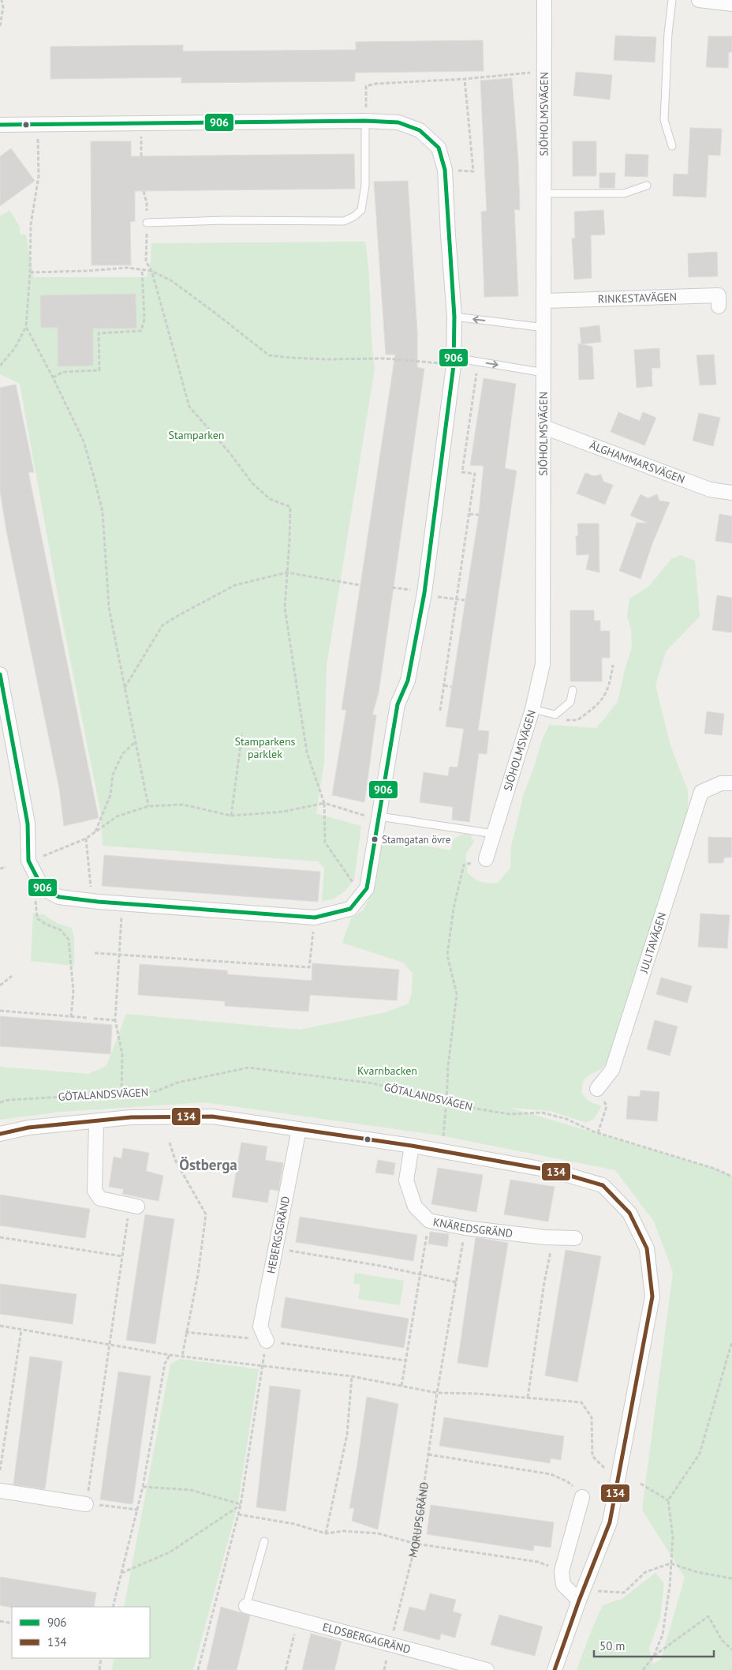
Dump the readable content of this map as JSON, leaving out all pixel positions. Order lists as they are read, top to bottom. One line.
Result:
{"streets":{"street":["SJÖHOLMSVÄGEN","RINKESTAVÄGEN","ÄLGHAMMARSVÄGEN","JULITAVÄGEN","KNÄREDSGRÄND","HEBERGSGRÄND","ELDSBERGAGRÄND"],"path":["GÖTALANDSVÄGEN","MORUPSGRÄND"]},"crossings":[["SJÖHOLMSVÄGEN","RINKESTAVÄGEN"],["SJÖHOLMSVÄGEN","ÄLGHAMMARSVÄGEN"],["KNÄREDSGRÄND","MORUPSGRÄND"],["MORUPSGRÄND","ELDSBERGAGRÄND"]],"districts":["Östberga"],"parks":["Stamparken","Stamparkens parklek","Kvarnbacken"],"places":["Stamgatan övre"],"lines":["transit line 906","transit line 134"],"legend":["906","134"],"scale_bar":"50 m"}
